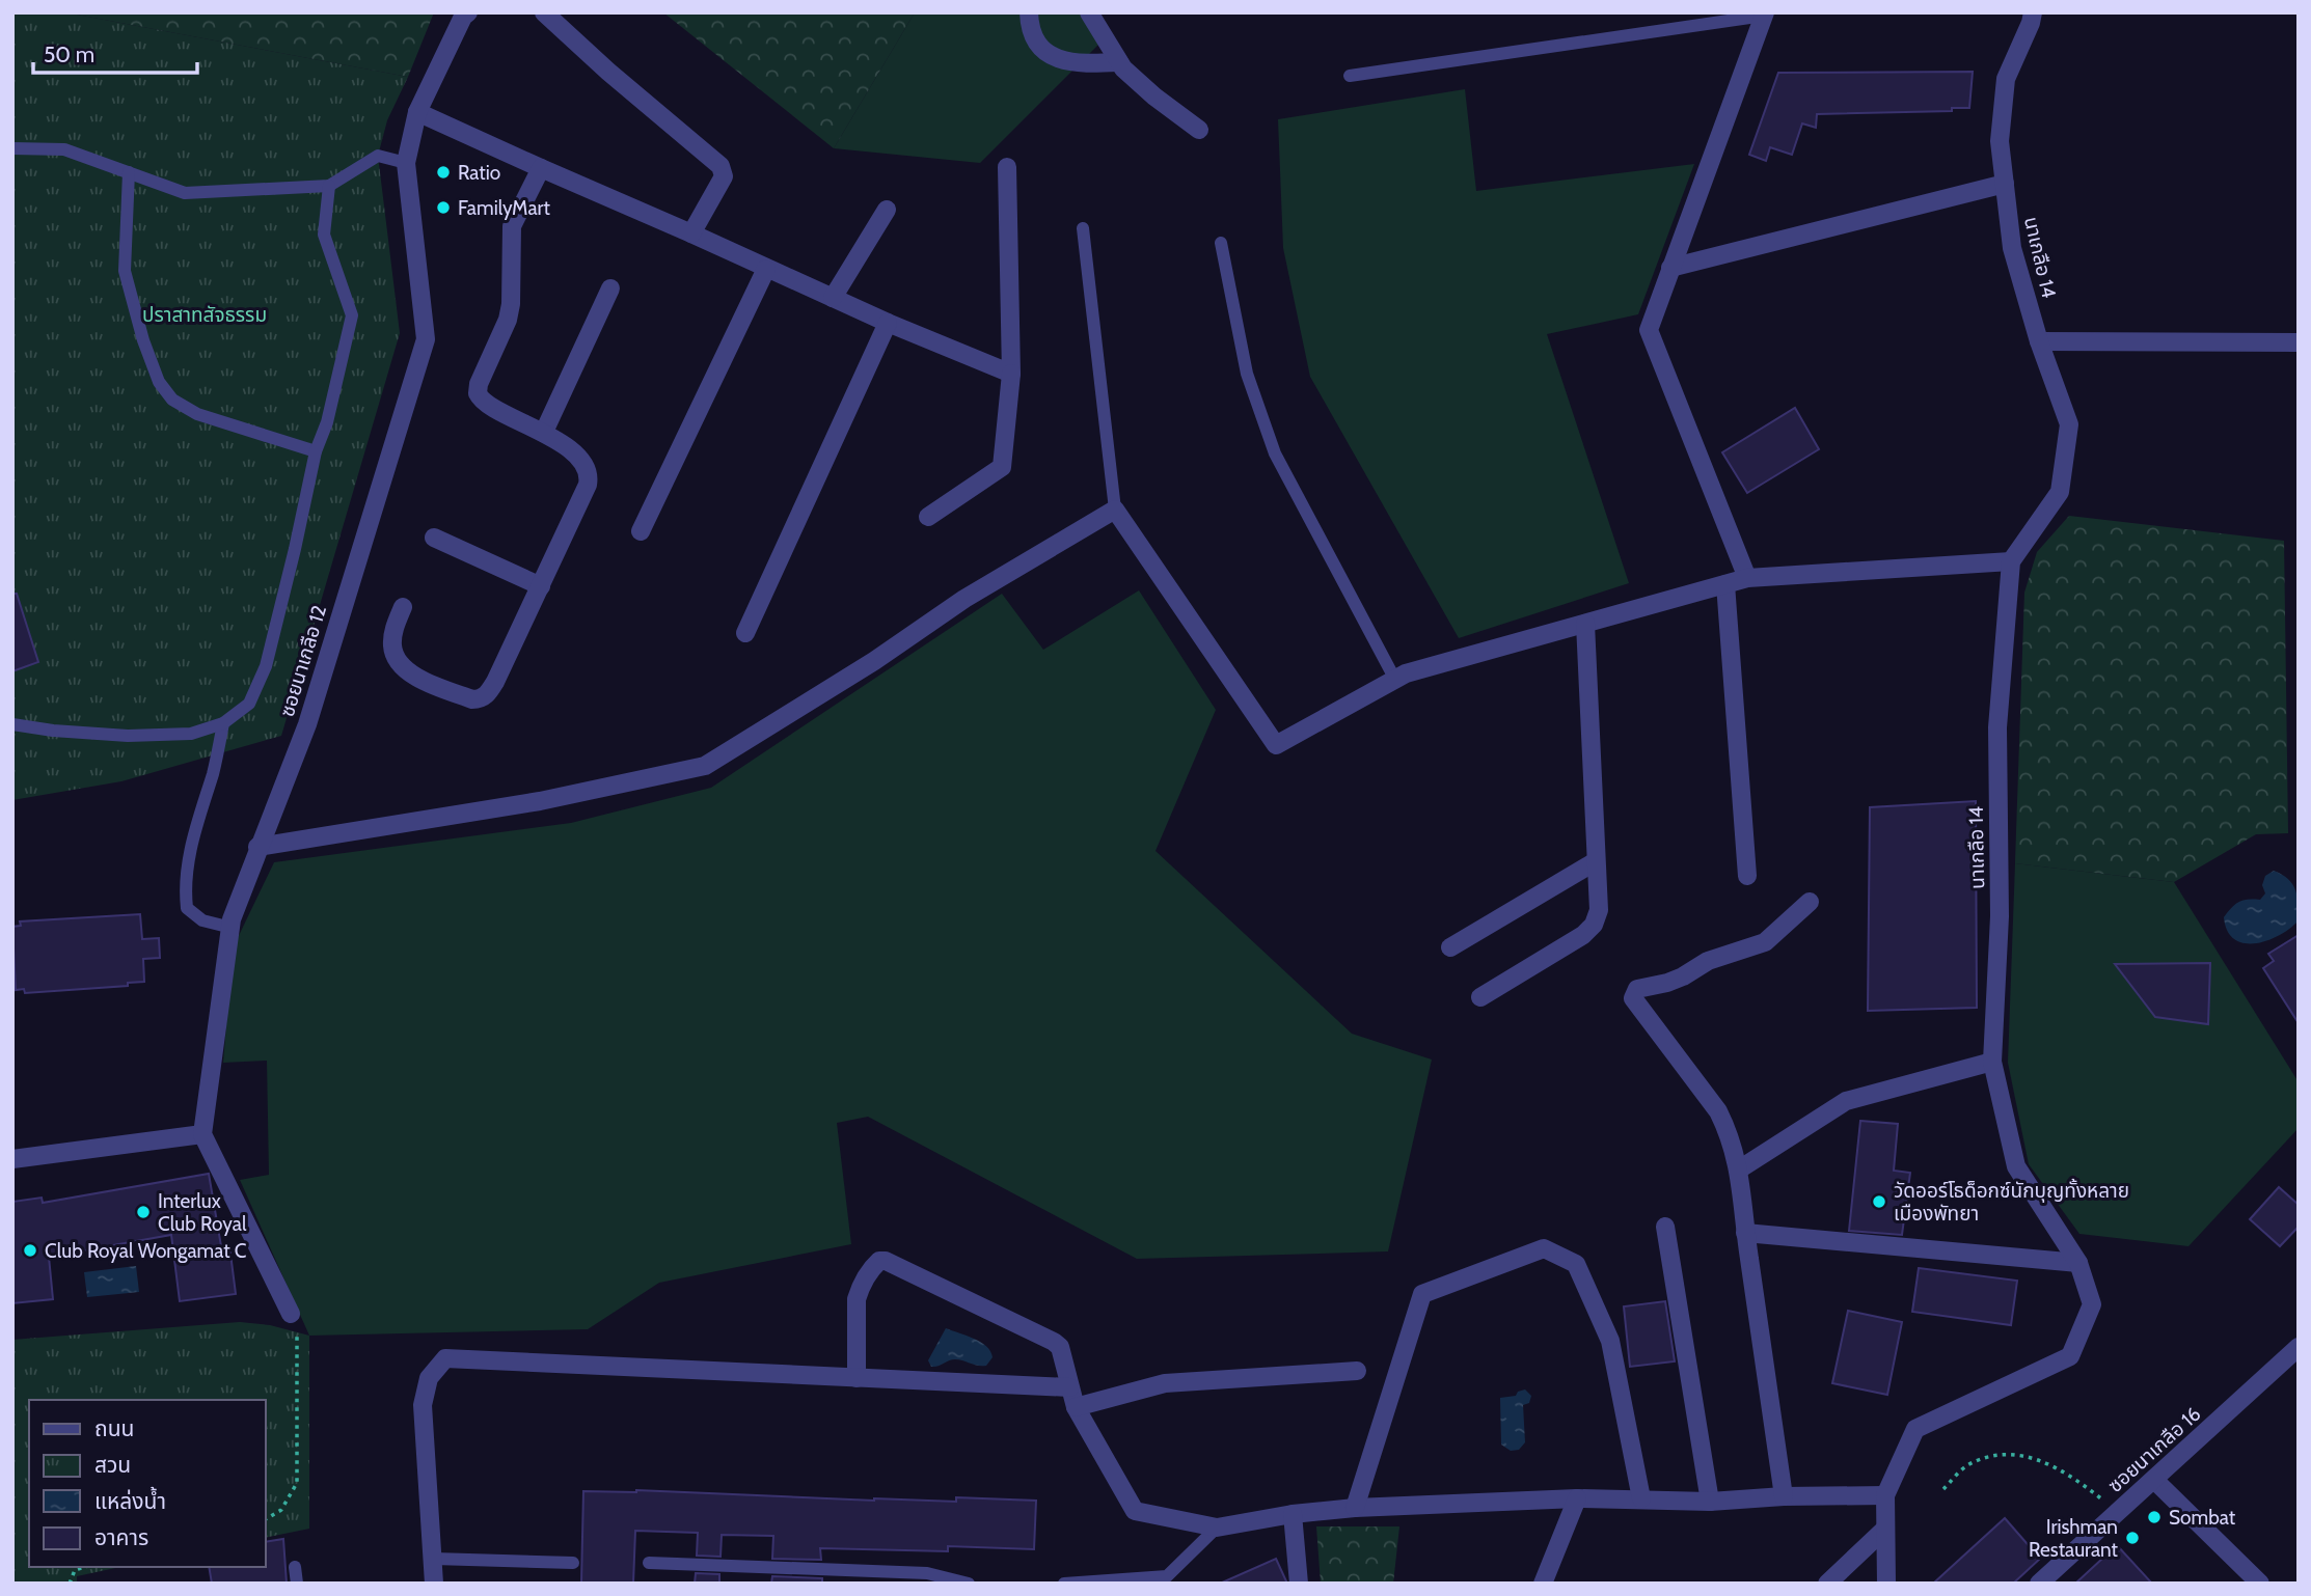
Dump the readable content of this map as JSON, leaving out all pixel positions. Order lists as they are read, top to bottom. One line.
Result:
{"streets":{"street":["นาเกลือ 14","ซอยนาเกลือ 12","ซอยนาเกลือ 16"]},"parks":["ปราสาทสัจธรรม"],"places":["Ratio","FamilyMart","วัดออร์โธด็อกซ์นักบุญทั้งหลาย เมืองพัทยา","Interlux Club Royal","Club Royal Wongamat C","Sombat","Irishman Restaurant"],"legend":["ถนน","สวน","แหล่งน้ำ","อาคาร"],"scale_bar":"50 m"}
